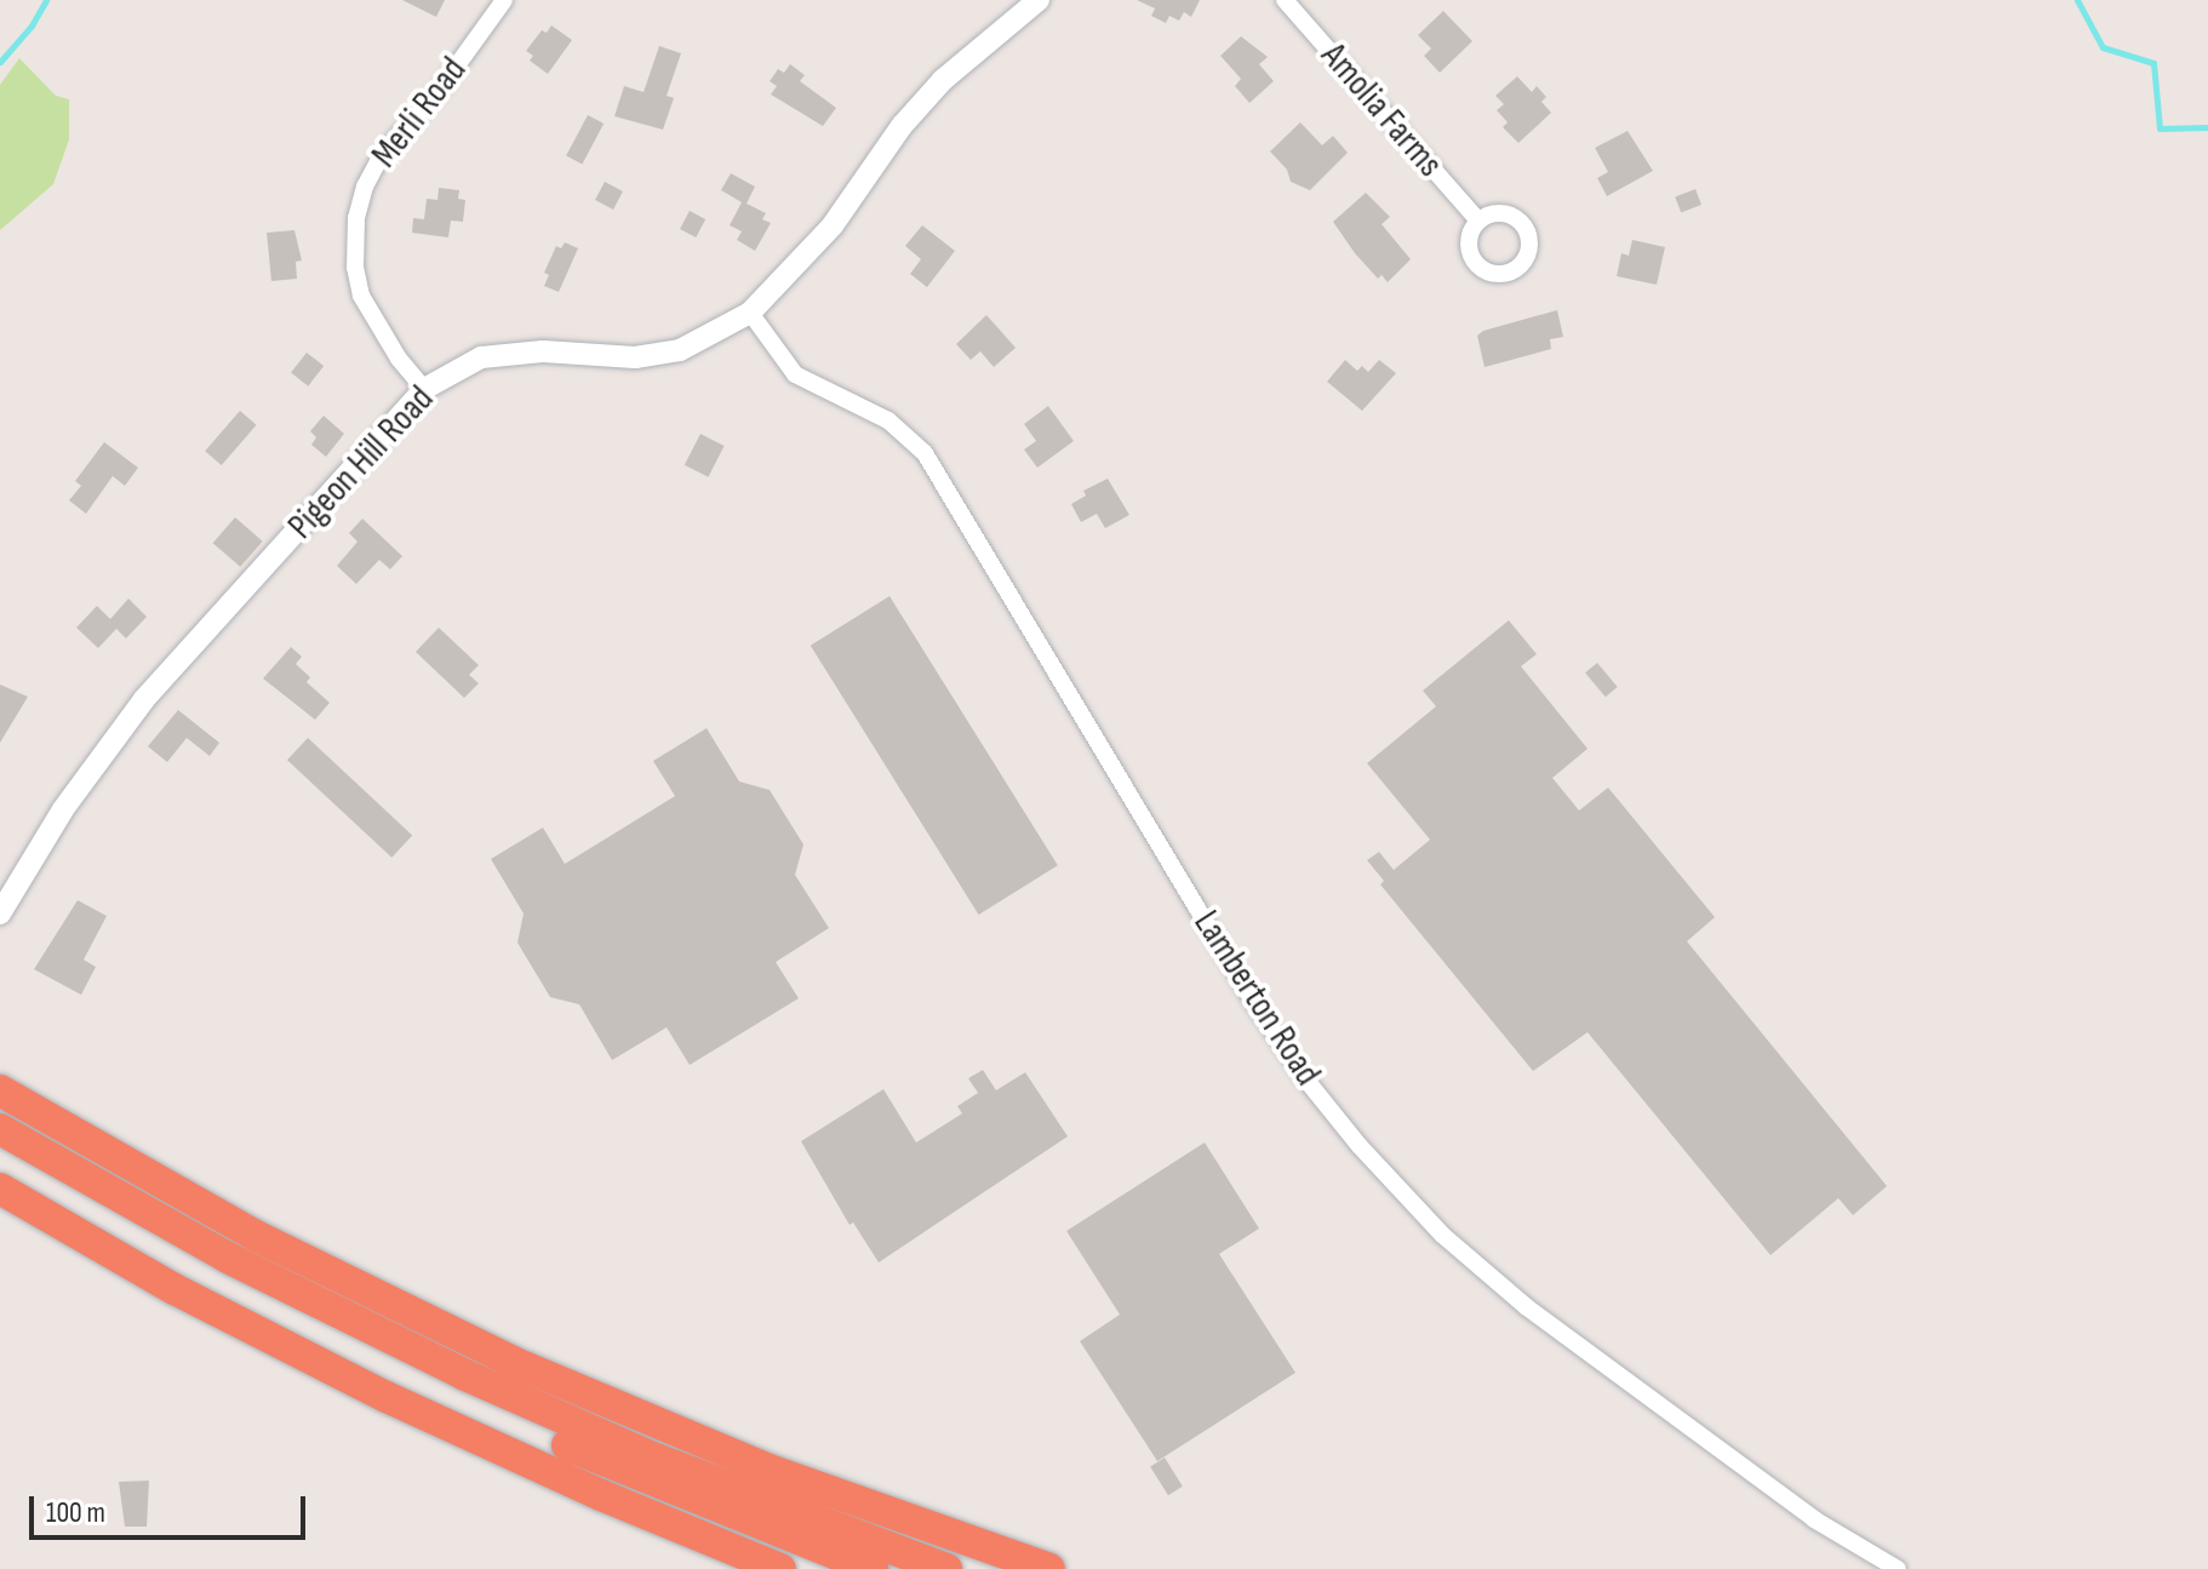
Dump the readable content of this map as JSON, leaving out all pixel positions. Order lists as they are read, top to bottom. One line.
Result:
{"streets":{"street":["Amolia Farms","Merli Road","Pigeon Hill Road","Lamberton Road"]},"crossings":[["Merli Road","Pigeon Hill Road"],["Pigeon Hill Road","Lamberton Road"]],"scale_bar":"100 m"}
